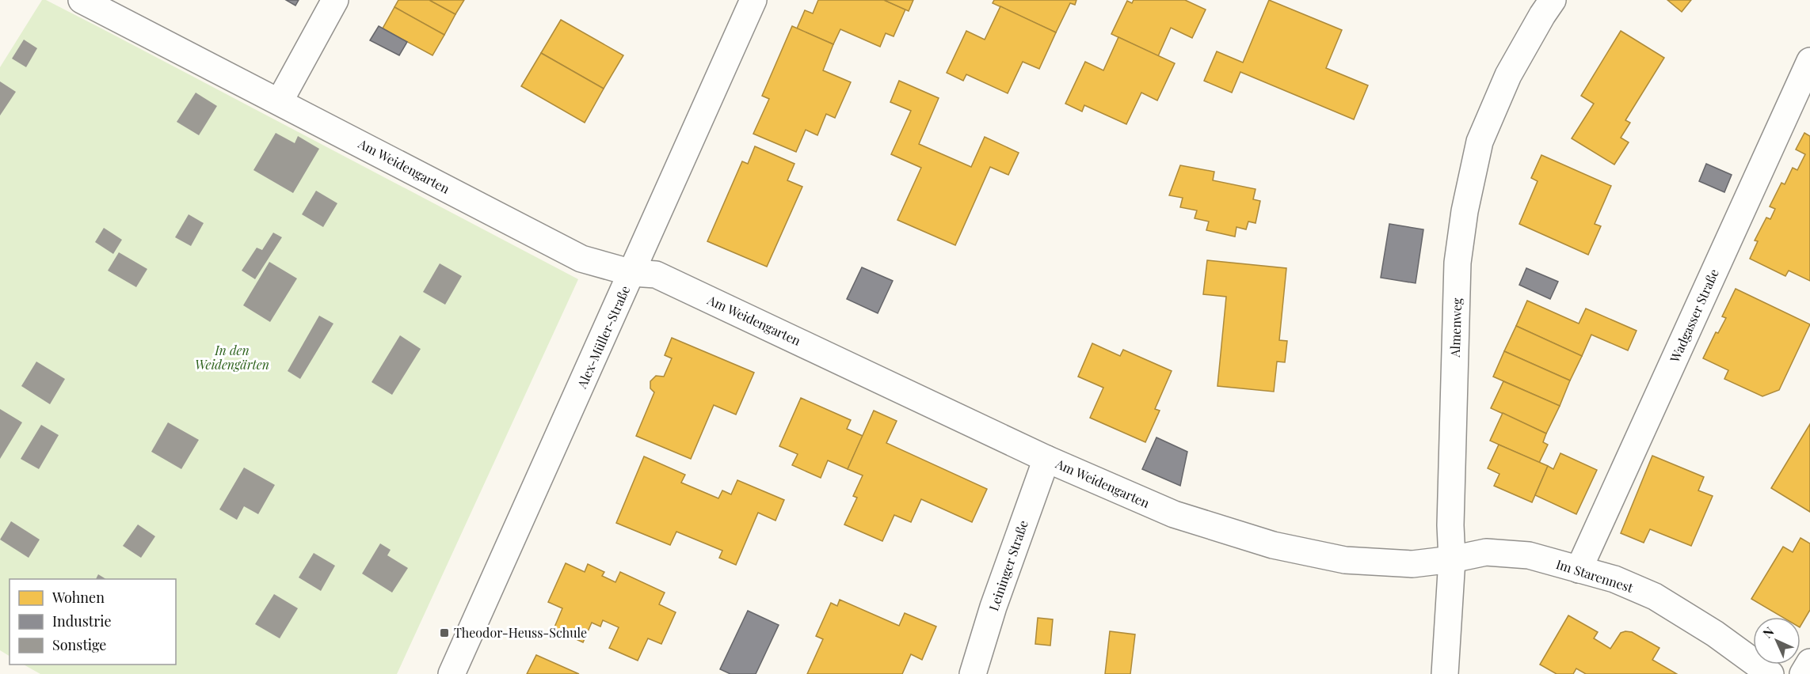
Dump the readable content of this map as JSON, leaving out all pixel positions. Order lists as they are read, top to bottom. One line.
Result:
{"streets":{"street":["Am Weidengarten","Wadgasser Straße","Almenweg","Alex-Müller-Straße","Leininger Straße","Im Starennest"]},"crossings":[["Am Weidengarten","Almenweg"],["Am Weidengarten","Alex-Müller-Straße"],["Am Weidengarten","Leininger Straße"],["Am Weidengarten","Im Starennest"],["Wadgasser Straße","Im Starennest"],["Almenweg","Im Starennest"]],"parks":["In den Weidengärten"],"places":{"transit":["Theodor-Heuss-Schule"]},"legend":["Wohnen","Industrie","Sonstige"],"north":"top left"}
